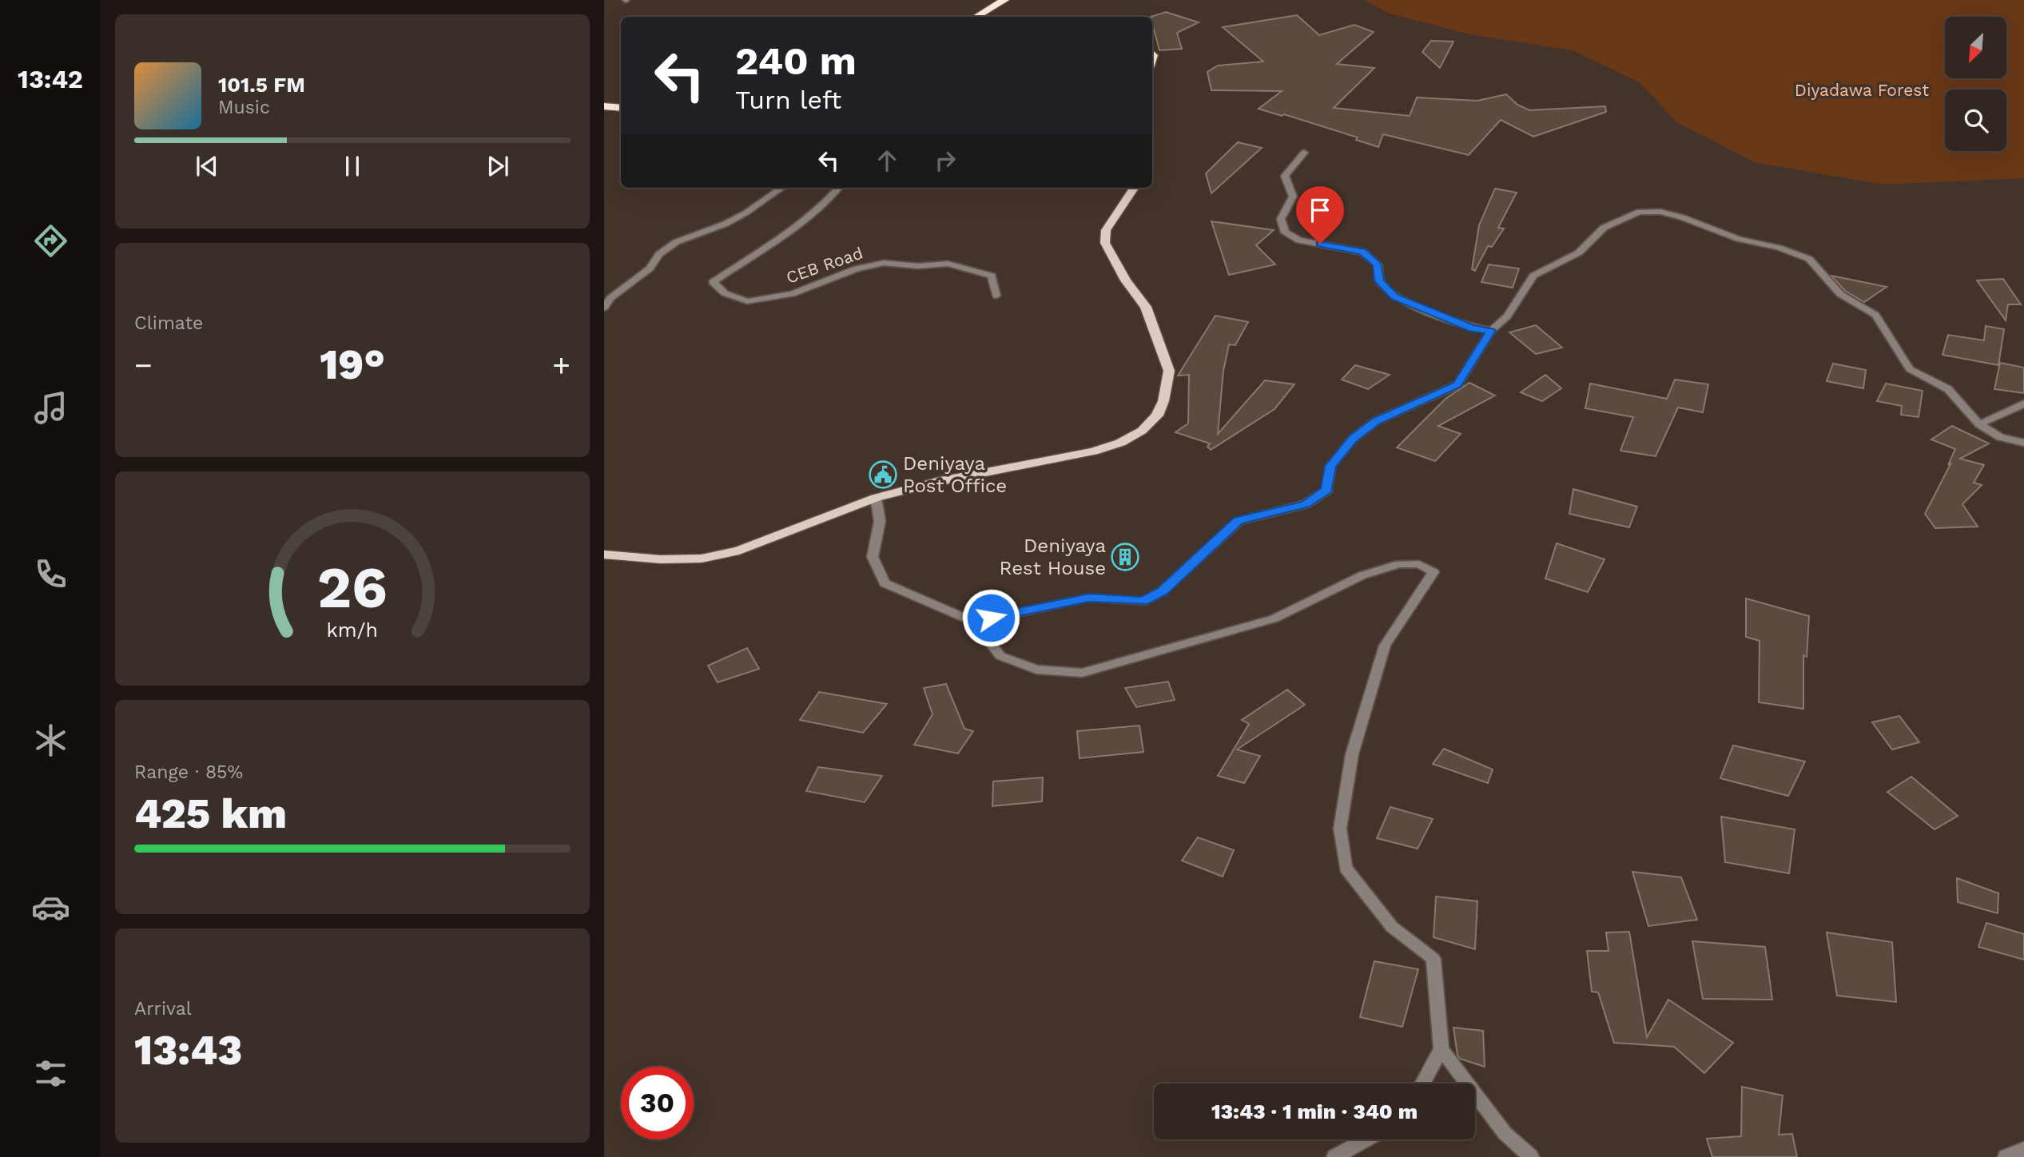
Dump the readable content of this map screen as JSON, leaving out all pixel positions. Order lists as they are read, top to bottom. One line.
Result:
{"streets":{"street":["CEB Road"]},"parks":["Diyadawa Forest"],"places":{"public building":["Deniyaya Post Office"],"building":["Deniyaya Rest House"]},"north":"bottom left","page":{"tabs":"13:42","turn":["240 m","Turn left"],"song":["101.5 FM","Music"],"tile":["Climate",["Range · 85%","425 km"],["Arrival","13:43"]],"heat":["−","19°","+"],"limit":"30","trip":"13:43 · 1 min · 340 m","gauge":["26","km/h"]}}
